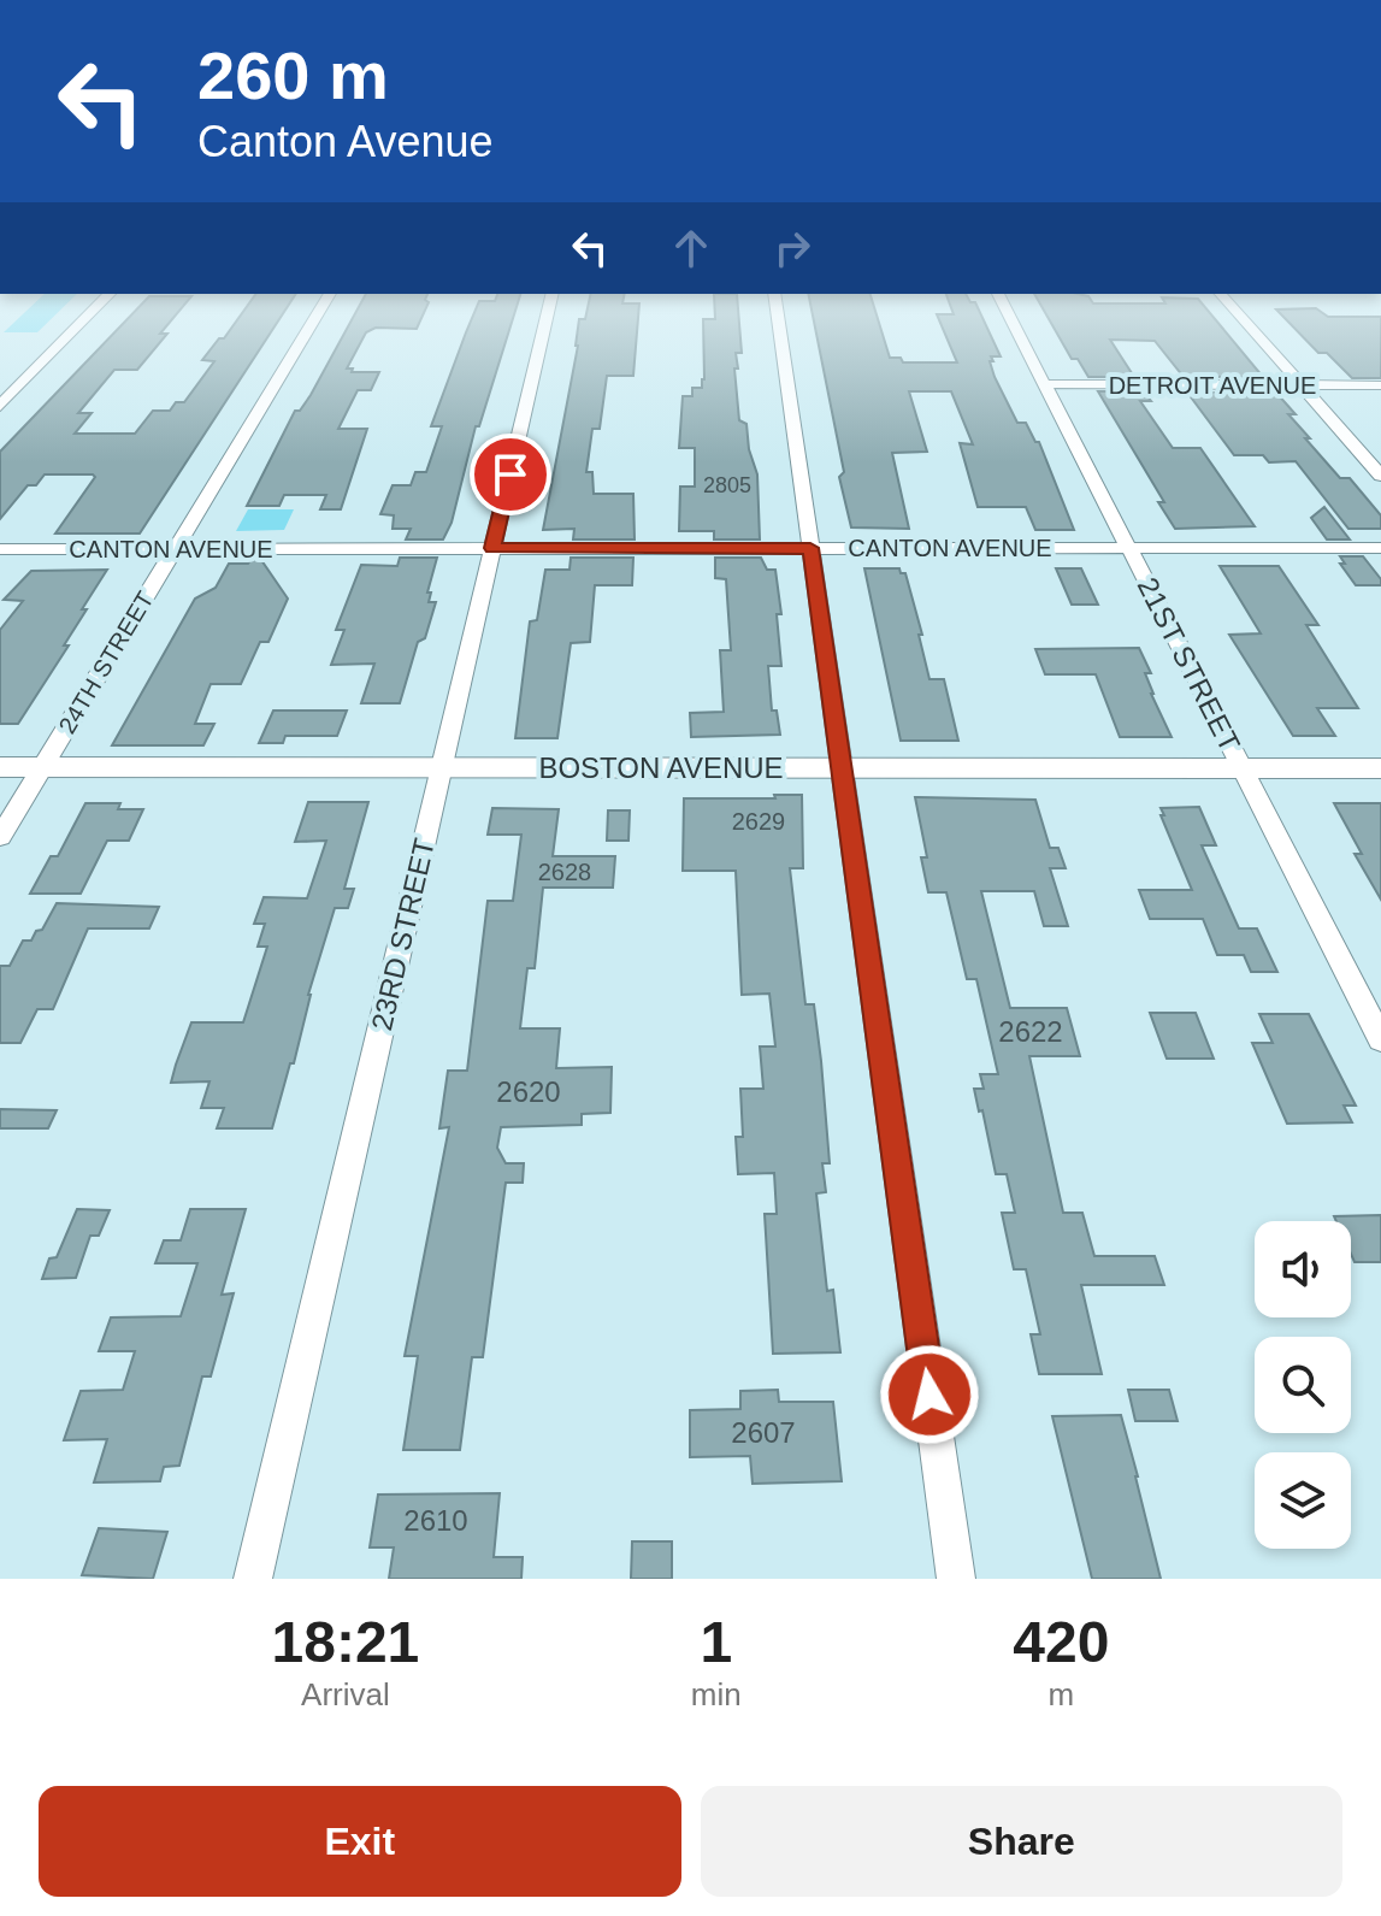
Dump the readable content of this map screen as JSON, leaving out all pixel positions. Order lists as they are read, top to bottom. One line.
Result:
{"streets":{"street":["DETROIT AVENUE","CANTON AVENUE","24TH STREET","21ST STREET","BOSTON AVENUE","23RD STREET"]},"crossings":[["DETROIT AVENUE","21ST STREET"],["CANTON AVENUE","24TH STREET"],["CANTON AVENUE","21ST STREET"],["CANTON AVENUE","23RD STREET"],["24TH STREET","BOSTON AVENUE"],["21ST STREET","BOSTON AVENUE"],["BOSTON AVENUE","23RD STREET"]],"house_numbers":["2805","2629","2628","2622","2620","2607","2610"],"page":{"turn":["260 m","Canton Avenue"],"eta":["18:21","Arrival","1","min","420","m"],"buttons":["Exit","Share"]}}
